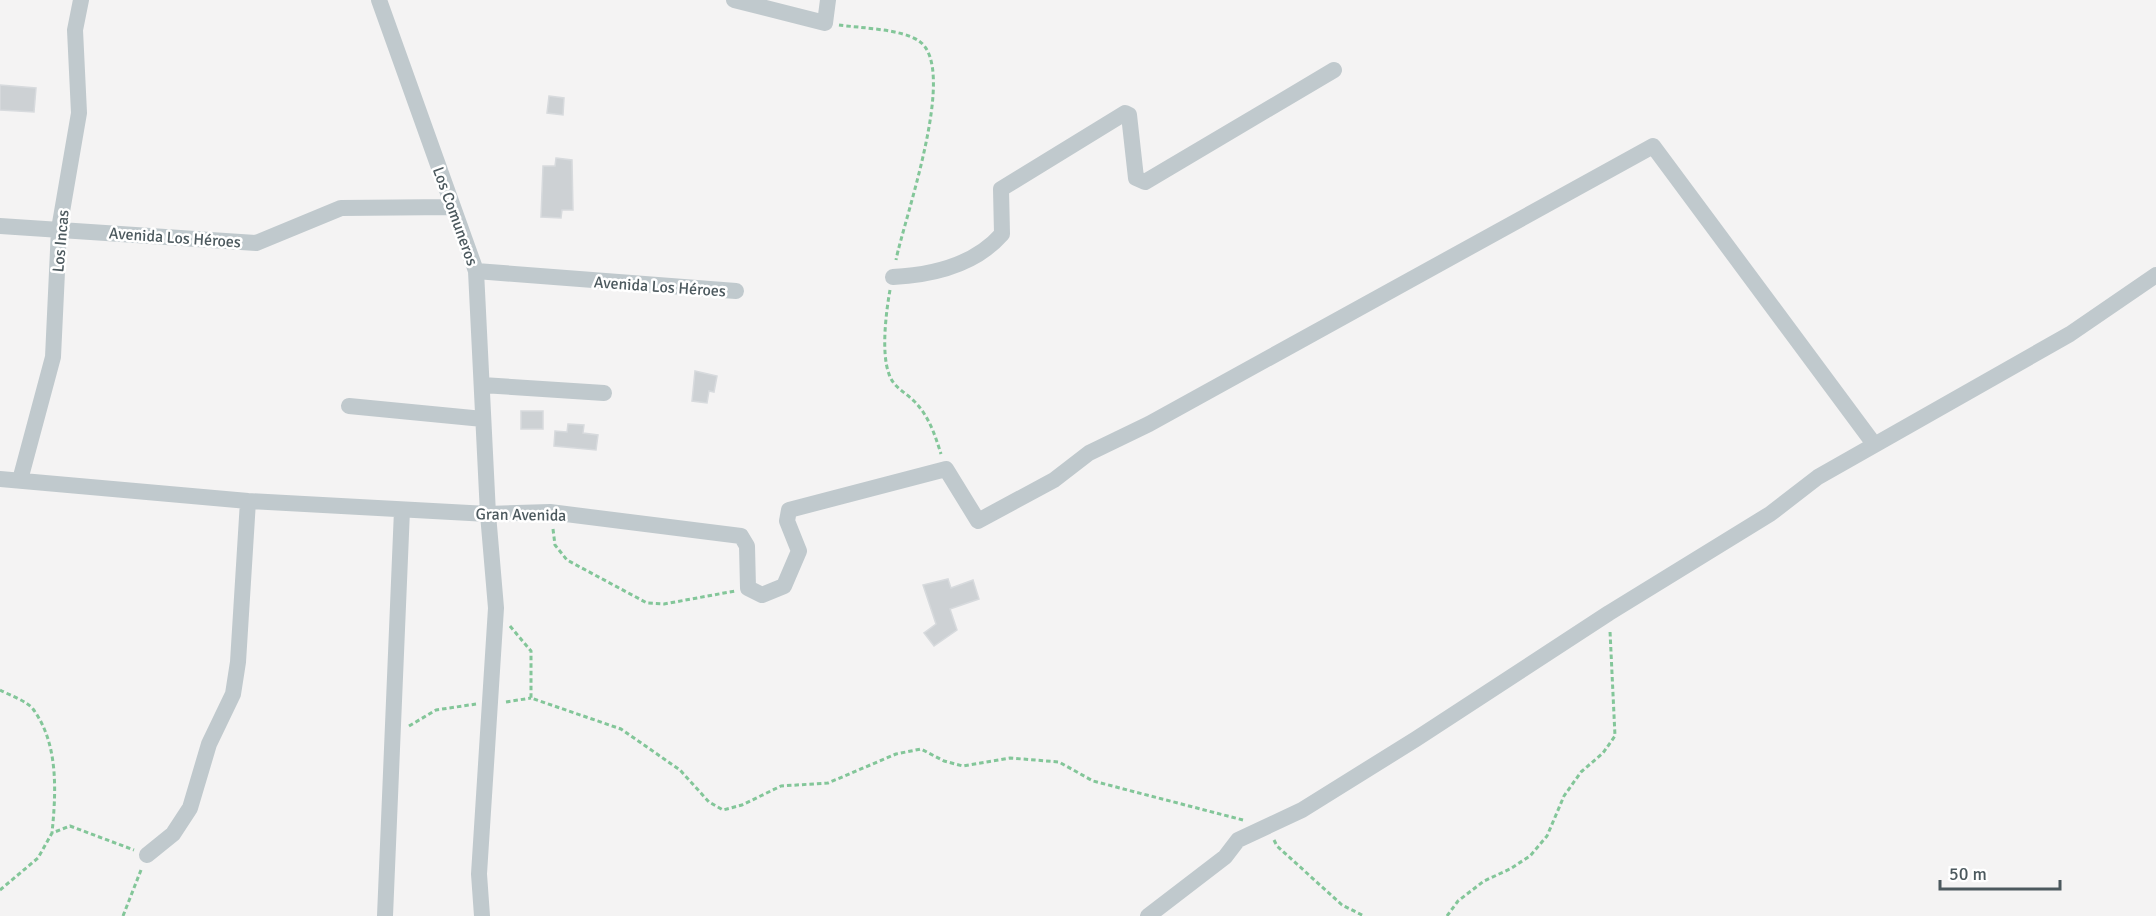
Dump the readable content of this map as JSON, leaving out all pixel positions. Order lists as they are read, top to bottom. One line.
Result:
{"streets":{"street":["Los Comuneros","Avenida Los Héroes","Los Incas","Gran Avenida"]},"crossings":[["Los Comuneros","Avenida Los Héroes"],["Los Comuneros","Gran Avenida"],["Avenida Los Héroes","Los Incas"],["Los Incas","Gran Avenida"]],"scale_bar":"50 m"}
